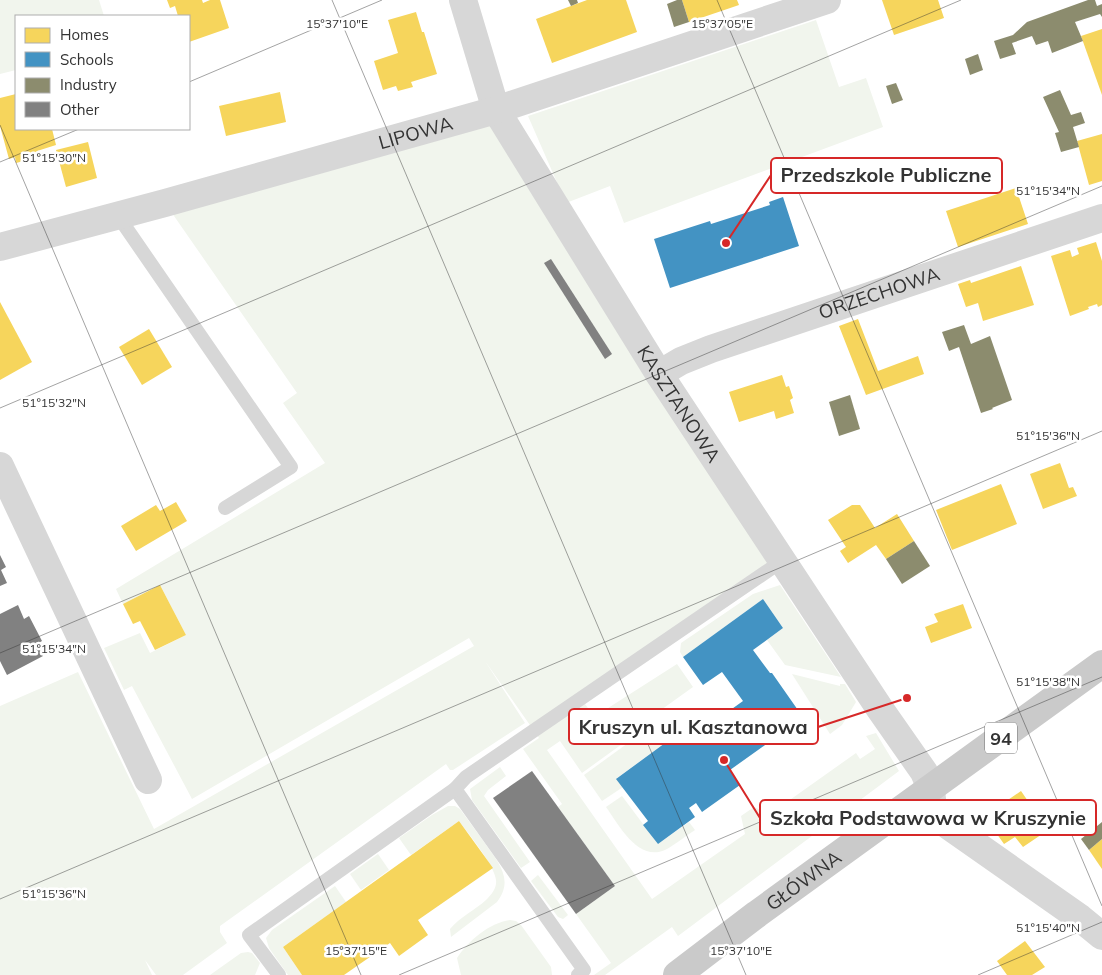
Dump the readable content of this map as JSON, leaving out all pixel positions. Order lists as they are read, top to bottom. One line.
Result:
{"streets":{"main road":["94","GŁÓWNA"],"street":["LIPOWA","ORZECHOWA","KASZTANOWA"]},"crossings":[["LIPOWA","KASZTANOWA"],["ORZECHOWA","KASZTANOWA"],["KASZTANOWA","GŁÓWNA"]],"places":["Przedszkole Publiczne","Kruszyn ul. Kasztanowa","Szkoła Podstawowa w Kruszynie"],"legend":["Homes","Schools","Industry","Other"],"coordinates":["15°37'10\"E","15°37'05\"E","51°15'30\"N","51°15'34\"N","51°15'32\"N","51°15'36\"N","51°15'38\"N","51°15'40\"N","15°37'15\"E"]}
